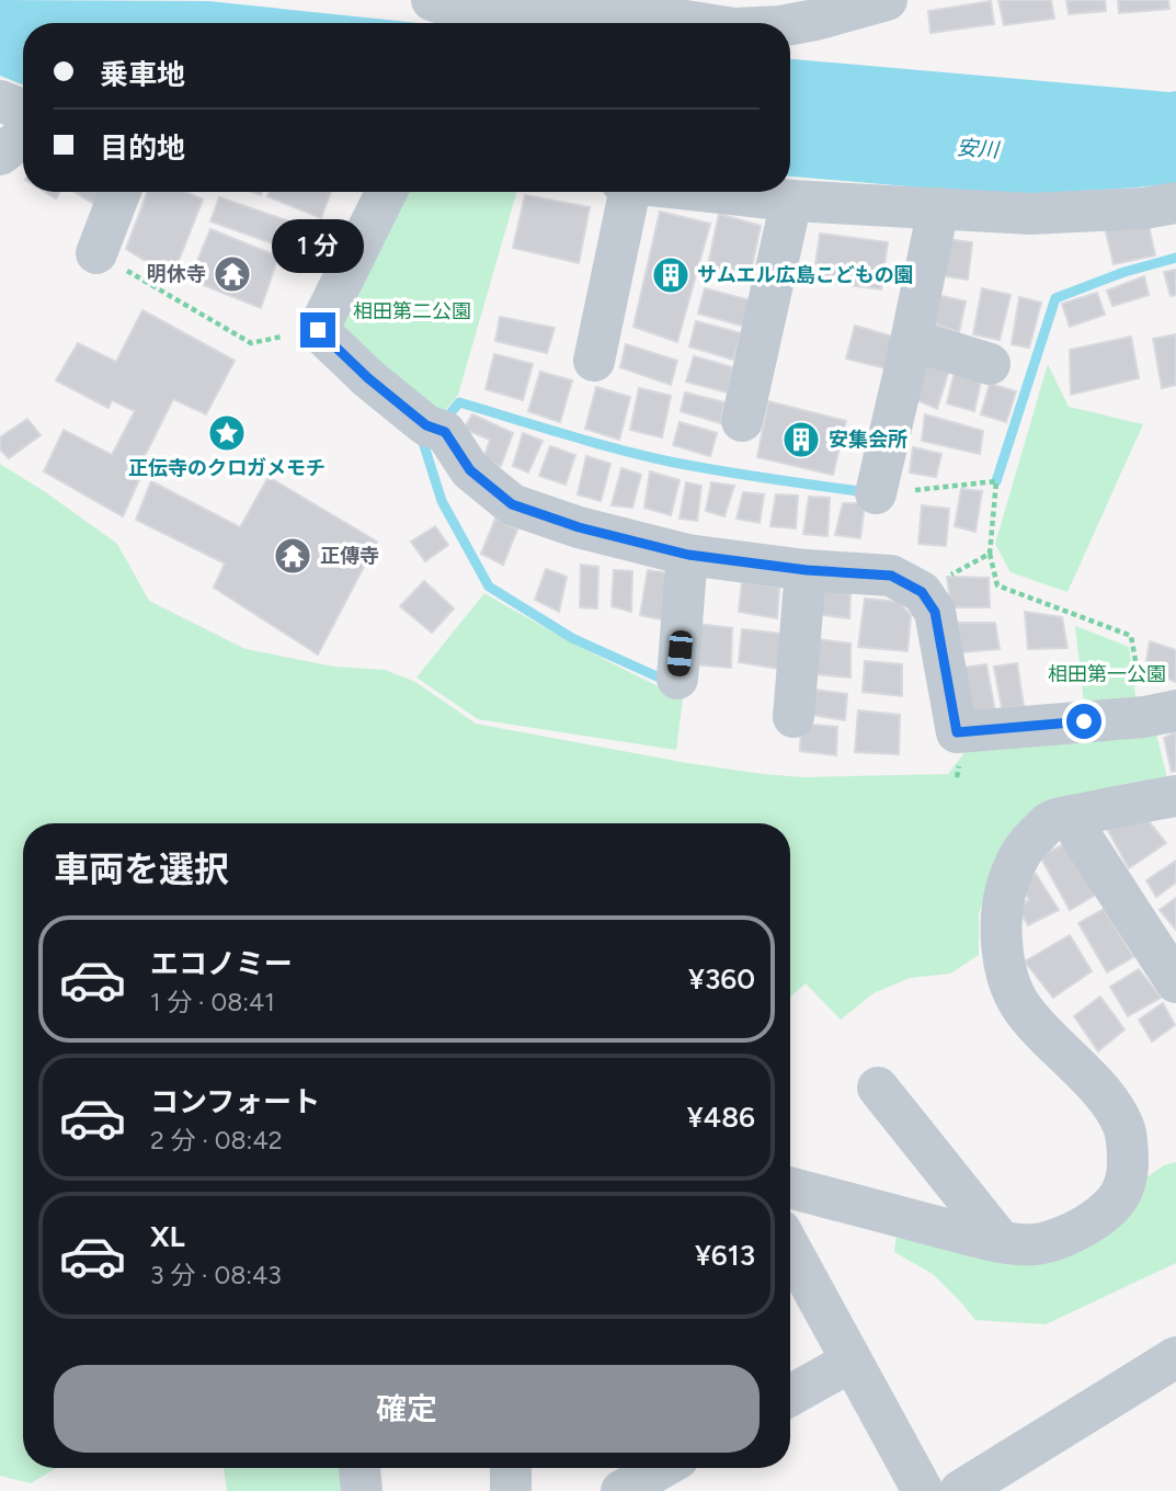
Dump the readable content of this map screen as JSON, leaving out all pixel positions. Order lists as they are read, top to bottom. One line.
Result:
{"water":["安川"],"parks":["相田第二公園","相田第一公園"],"places":{"temple":["明休寺","正傳寺"],"building":["サムエル広島こどもの園","安集会所"],"place":["正伝寺のクロガメモチ"]},"page":{"banner":["乗車地","目的地"],"bubble":"1 分","heading":"車両を選択","list":[{"name":"エコノミー","note":"1 分 · 08:41","value":"¥360"},{"name":"コンフォート","note":"2 分 · 08:42","value":"¥486"},{"name":"XL","note":"3 分 · 08:43","value":"¥613"}],"buttons":"確定"}}
